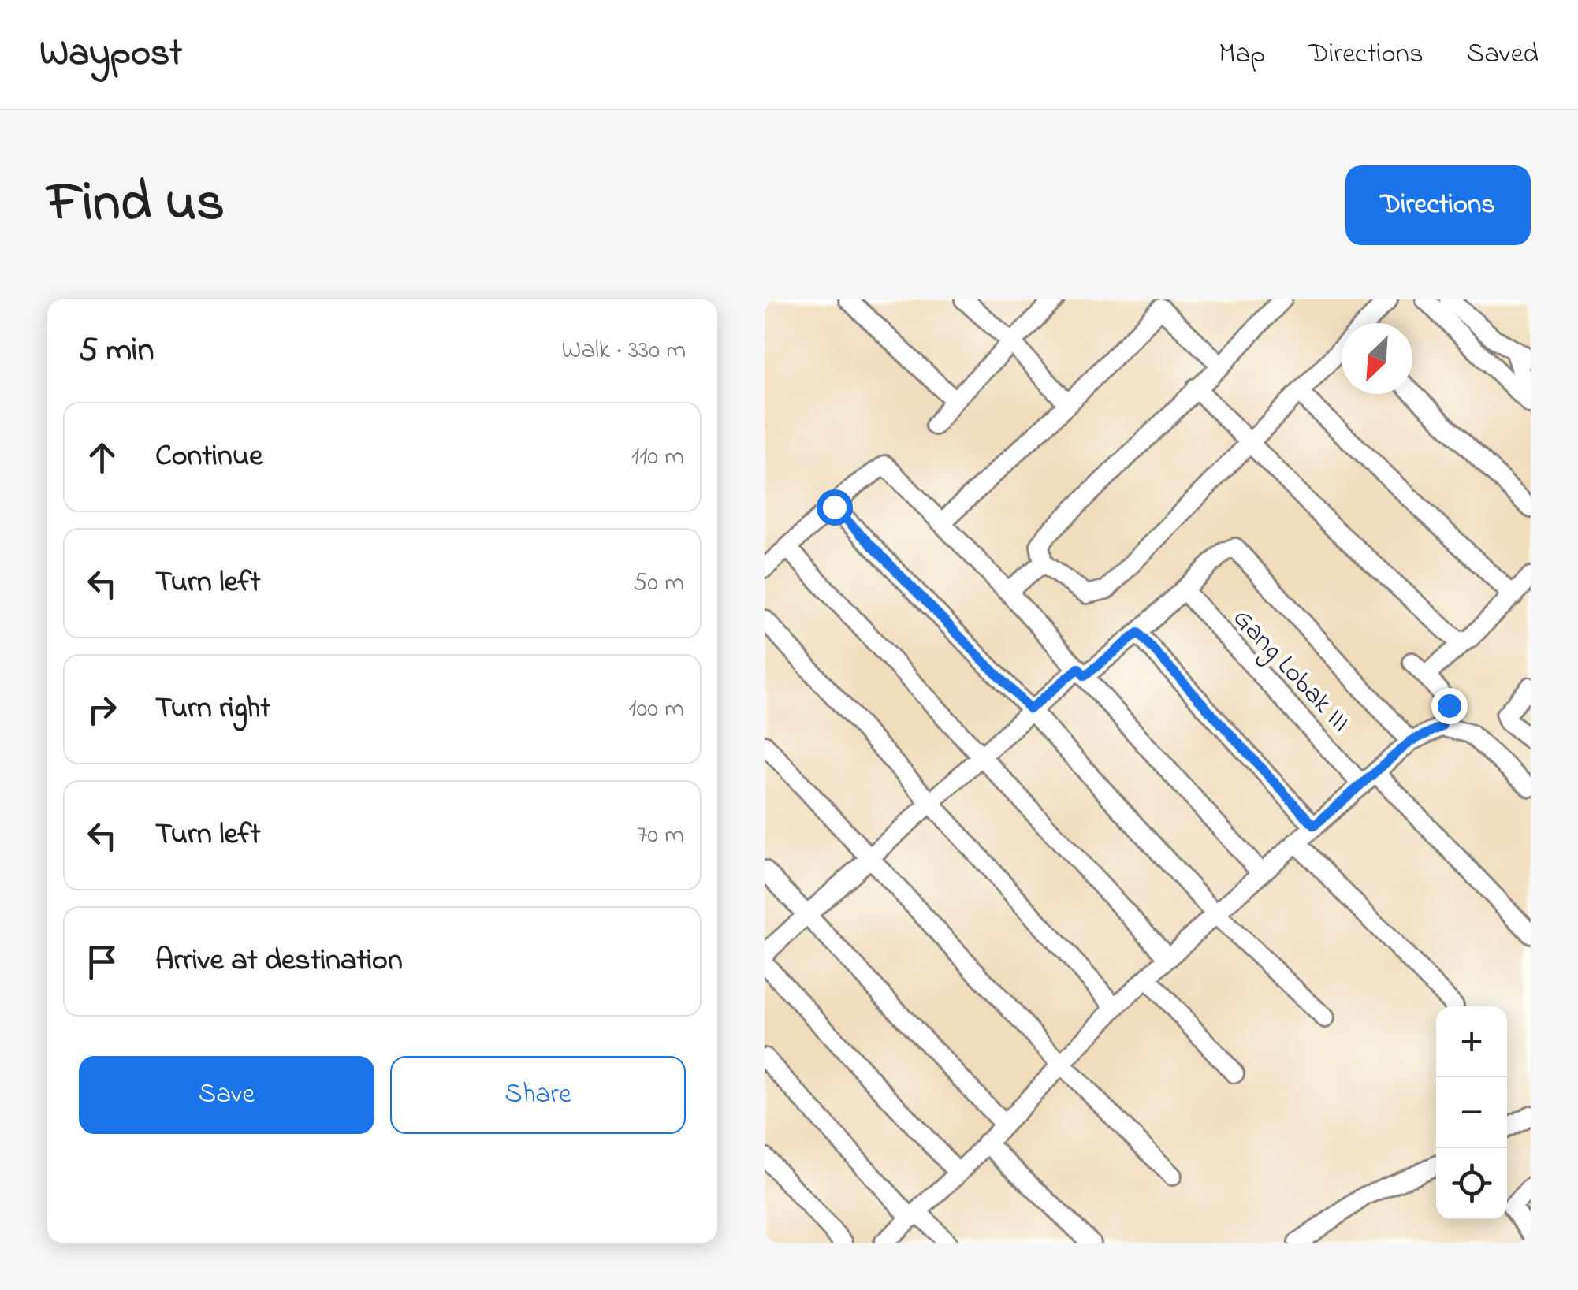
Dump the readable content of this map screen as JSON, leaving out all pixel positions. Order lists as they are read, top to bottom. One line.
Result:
{"streets":{"street":["Gang Lobak III"]},"north":"bottom left","page":{"header":"Waypost","nav":["Map","Directions","Saved"],"title":"Find us","buttons":["Directions",["Save","Share"]],"heading":["5 min","Walk · 330 m"],"list":[["Continue","110 m"],["Turn left","50 m"],["Turn right","100 m"],["Turn left","70 m"],"Arrive at destination"],"map_buttons":["+","−"]}}
